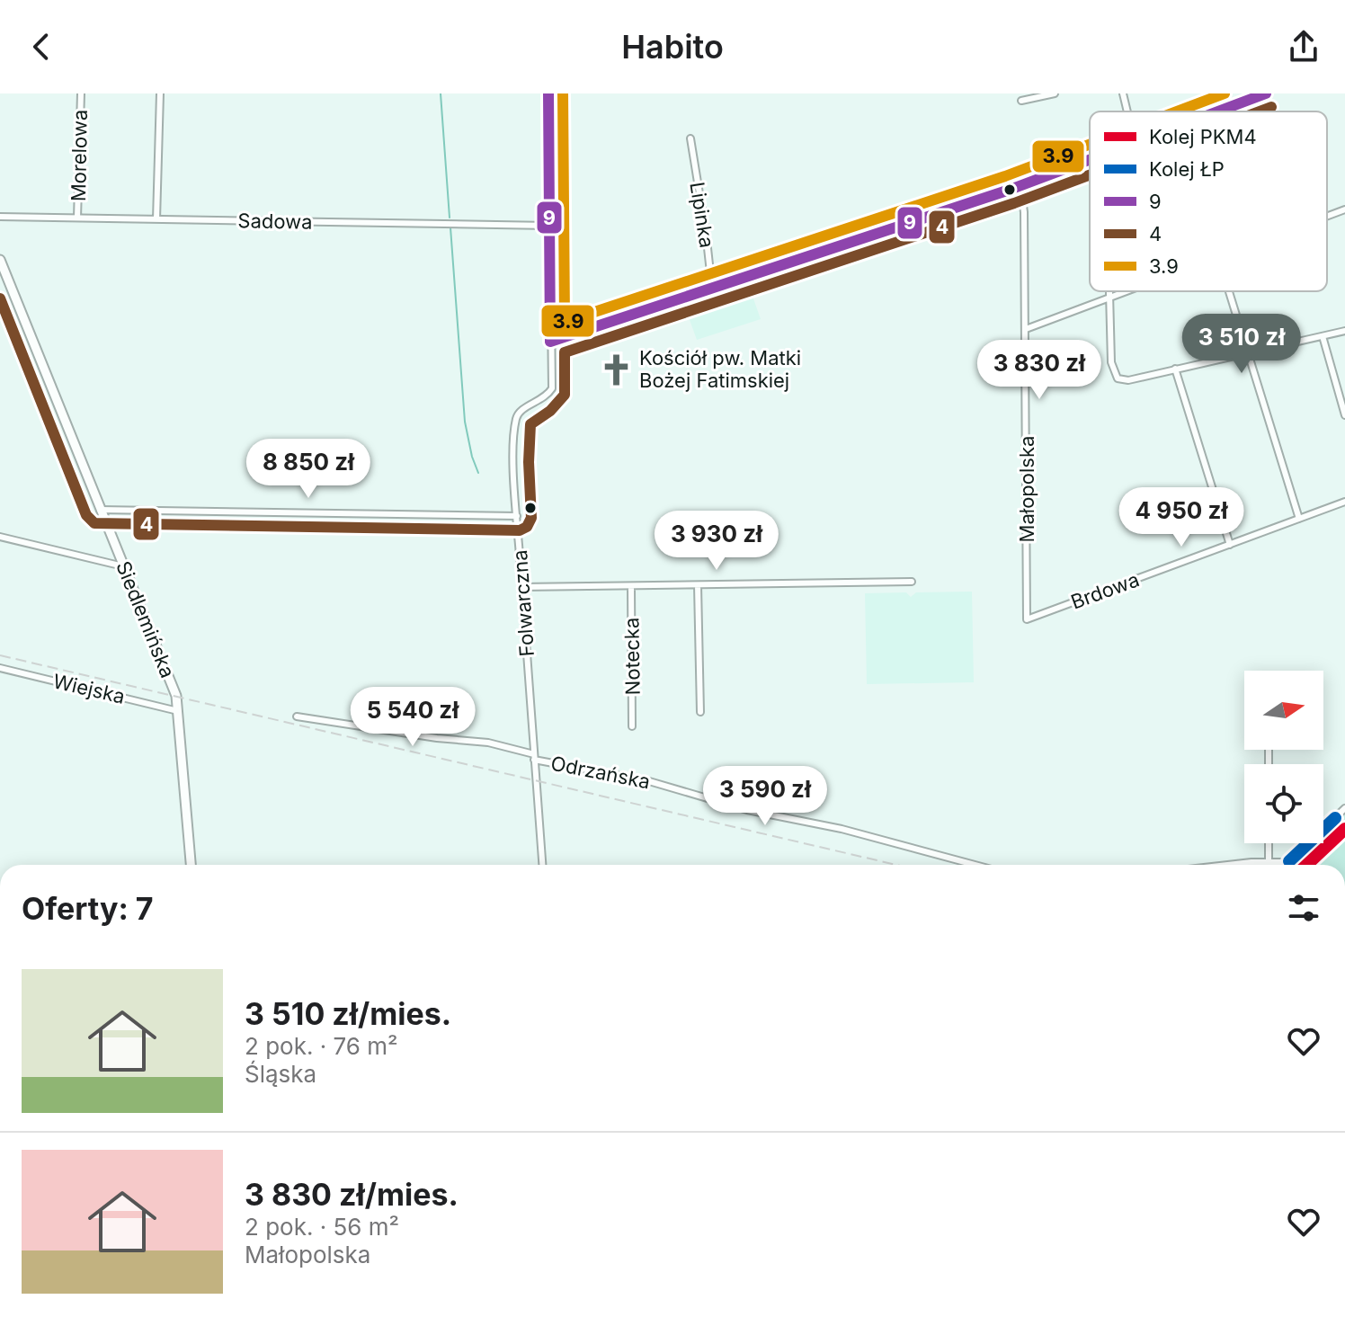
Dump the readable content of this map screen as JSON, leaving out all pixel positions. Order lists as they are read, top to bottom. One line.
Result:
{"streets":{"street":["Morelowa","Lipinka","Sadowa","Małopolska","Brdowa","Folwarczna","Siedlemińska","Notecka","Wiejska","Odrzańska"]},"crossings":[["Morelowa","Sadowa"],["Sadowa","Folwarczna"],["Małopolska","Brdowa"],["Folwarczna","Odrzańska"],["Siedlemińska","Wiejska"]],"places":{"church":["Kościół pw. Matki Bożej Fatimskiej"]},"lines":["transit line 9","transit line 3.9","transit line 4","rail line ŁP","rail line PKM4"],"legend":["Kolej PKM4","Kolej ŁP","9","4","3.9"],"north":"right","page":{"header":"Habito","price":["3 510 zł","3 830 zł","8 850 zł","4 950 zł","3 930 zł","5 540 zł","3 590 zł"],"heading":"Oferty: 7","list":[{"name":"3 510 zł/mies.","note":"2 pok. · 76 m² · Śląska"},{"name":"3 830 zł/mies.","note":"2 pok. · 56 m² · Małopolska"}]}}
